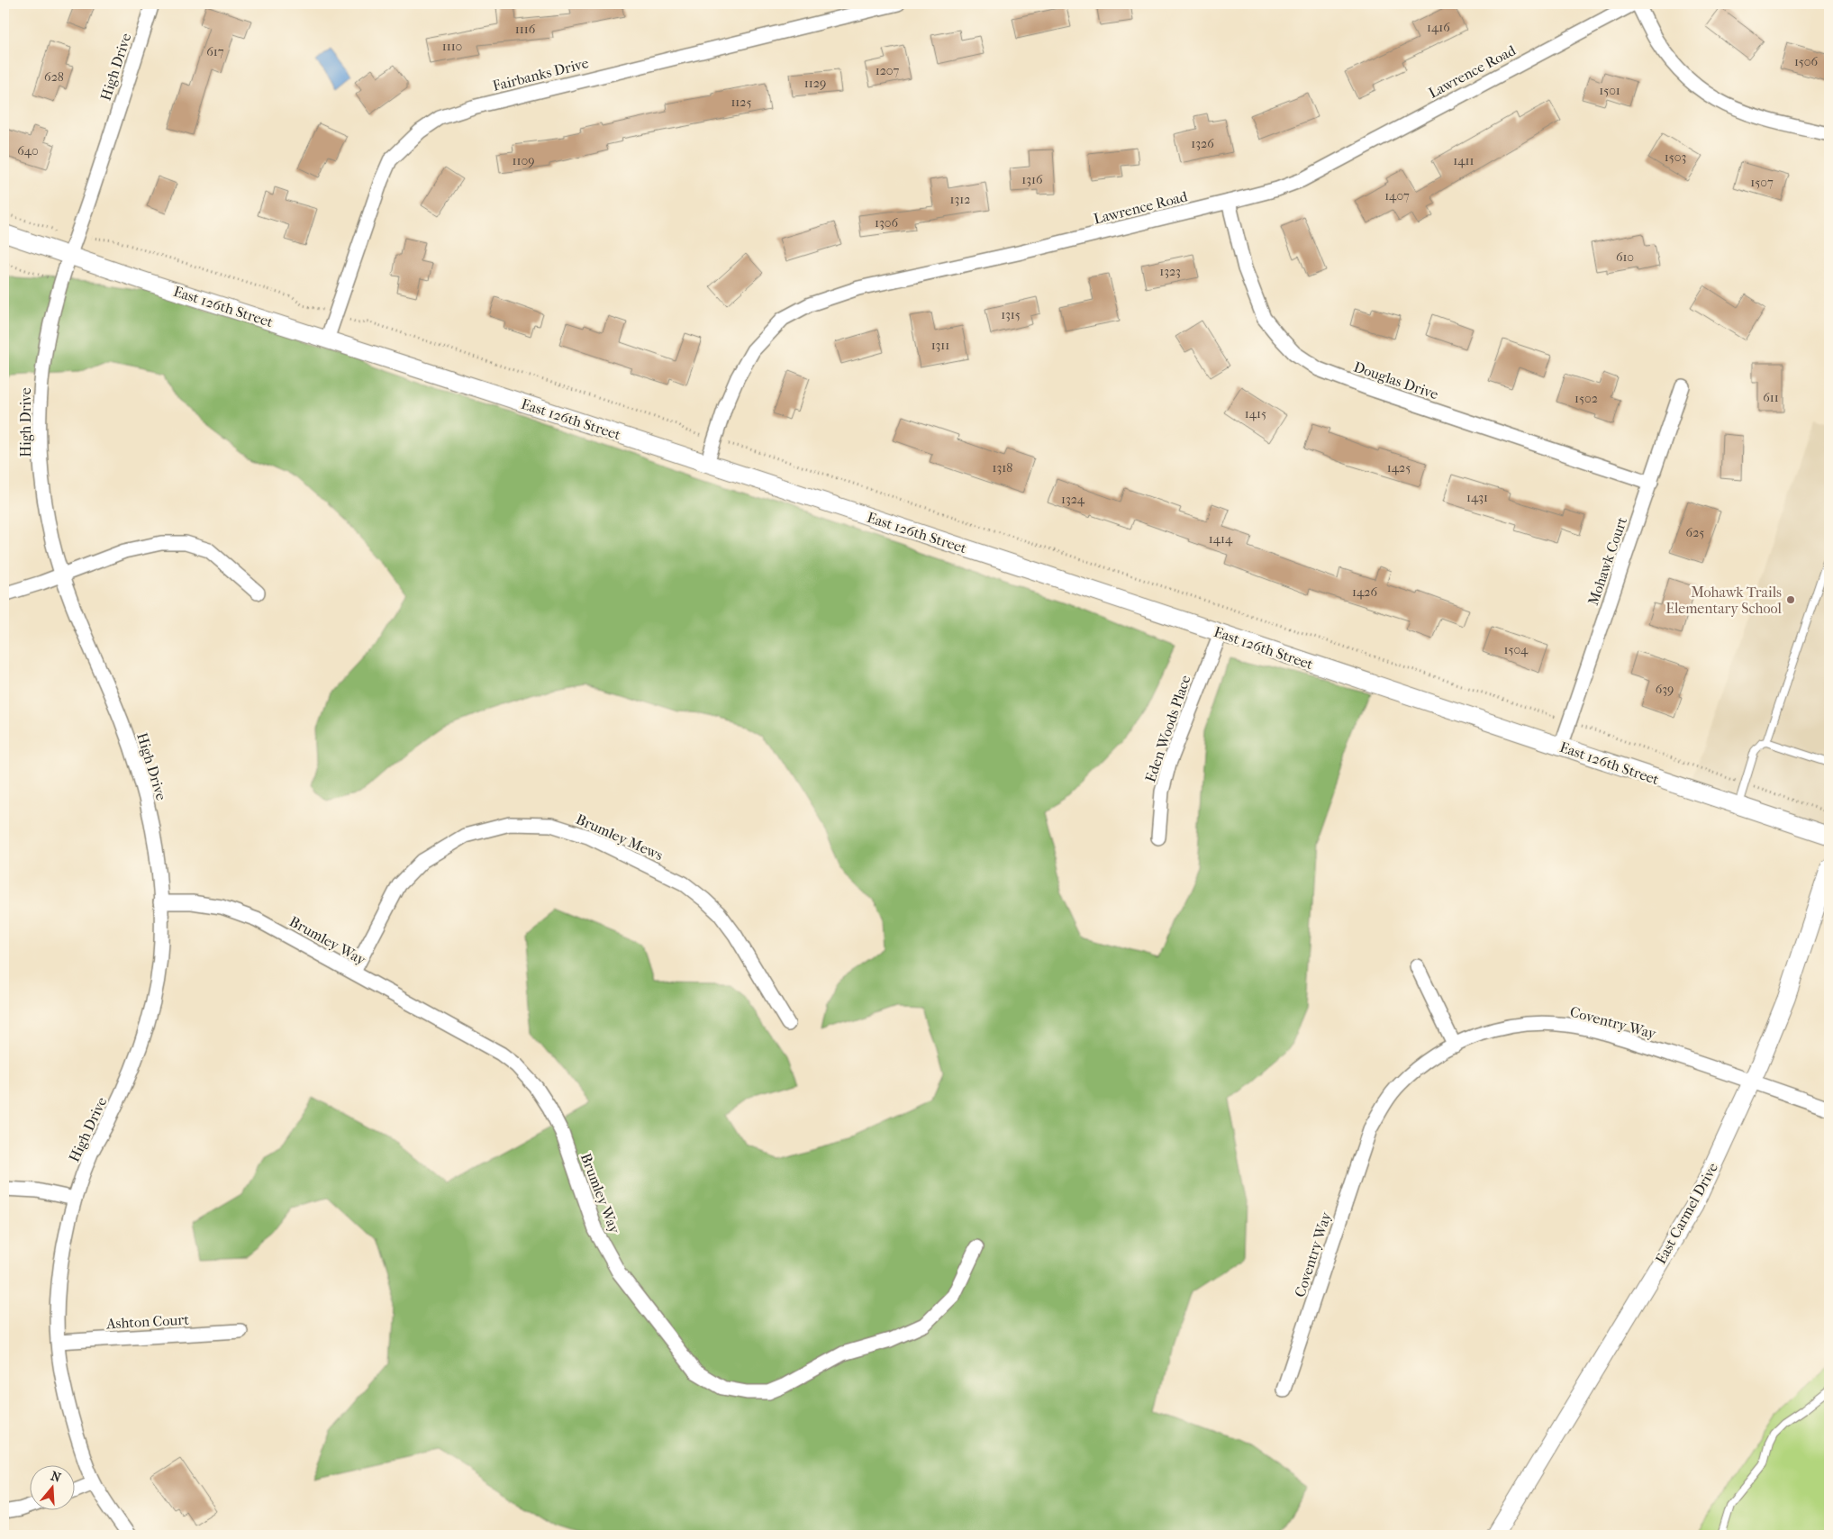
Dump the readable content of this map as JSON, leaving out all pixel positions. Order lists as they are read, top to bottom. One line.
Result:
{"streets":{"street":["High Drive","Lawrence Road","Fairbanks Drive","East 126th Street","Douglas Drive","Mohawk Court","Eden Woods Place","Brumley Mews","Brumley Way","Coventry Way","East Carmel Drive","Ashton Court"]},"crossings":[["High Drive","East 126th Street"],["High Drive","Brumley Way"],["High Drive","Ashton Court"],["Lawrence Road","East 126th Street"],["Lawrence Road","Douglas Drive"],["Fairbanks Drive","East 126th Street"],["East 126th Street","Mohawk Court"],["East 126th Street","Eden Woods Place"],["Douglas Drive","Mohawk Court"],["Brumley Mews","Brumley Way"],["Coventry Way","East Carmel Drive"]],"places":["Mohawk Trails Elementary School"],"house_numbers":["1416","1116","1110","617","1506","1207","628","1129","1501","1125","1326","640","1503","1109","1411","1316","1507","1407","1312","1306","610","1323","1315","1311","611","1502","1415","1318","1425","1431","1324","625","1414","1426","1504","639"],"north":"top"}
